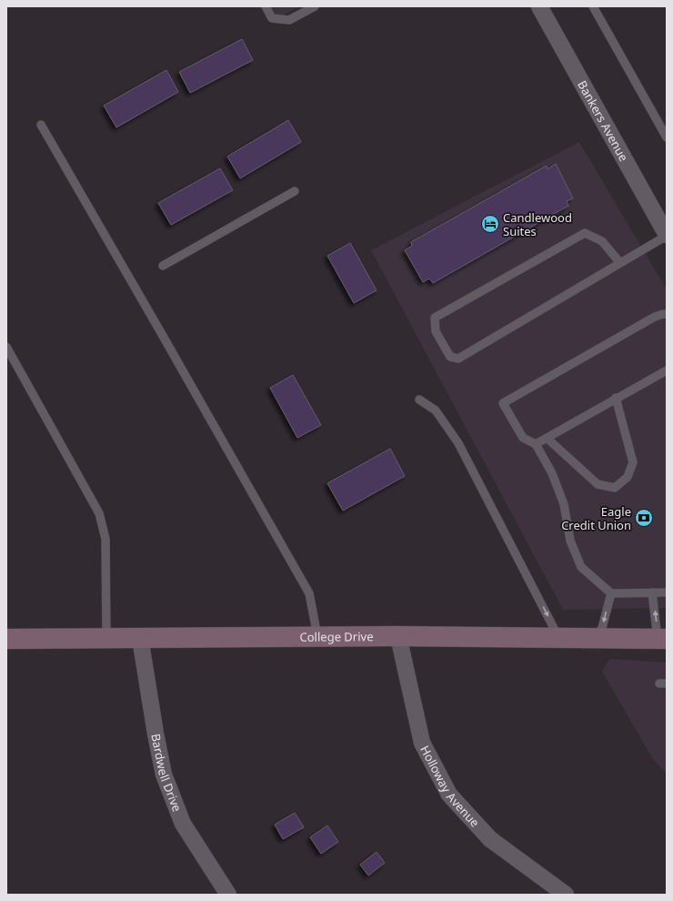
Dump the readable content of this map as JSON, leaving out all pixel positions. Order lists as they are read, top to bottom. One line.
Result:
{"streets":{"street":["Bankers Avenue","College Drive","Bardwell Drive","Holloway Avenue"]},"crossings":[["College Drive","Bardwell Drive"],["College Drive","Holloway Avenue"]],"places":{"hotel":["Candlewood Suites"],"bank":["Eagle Credit Union"]}}
